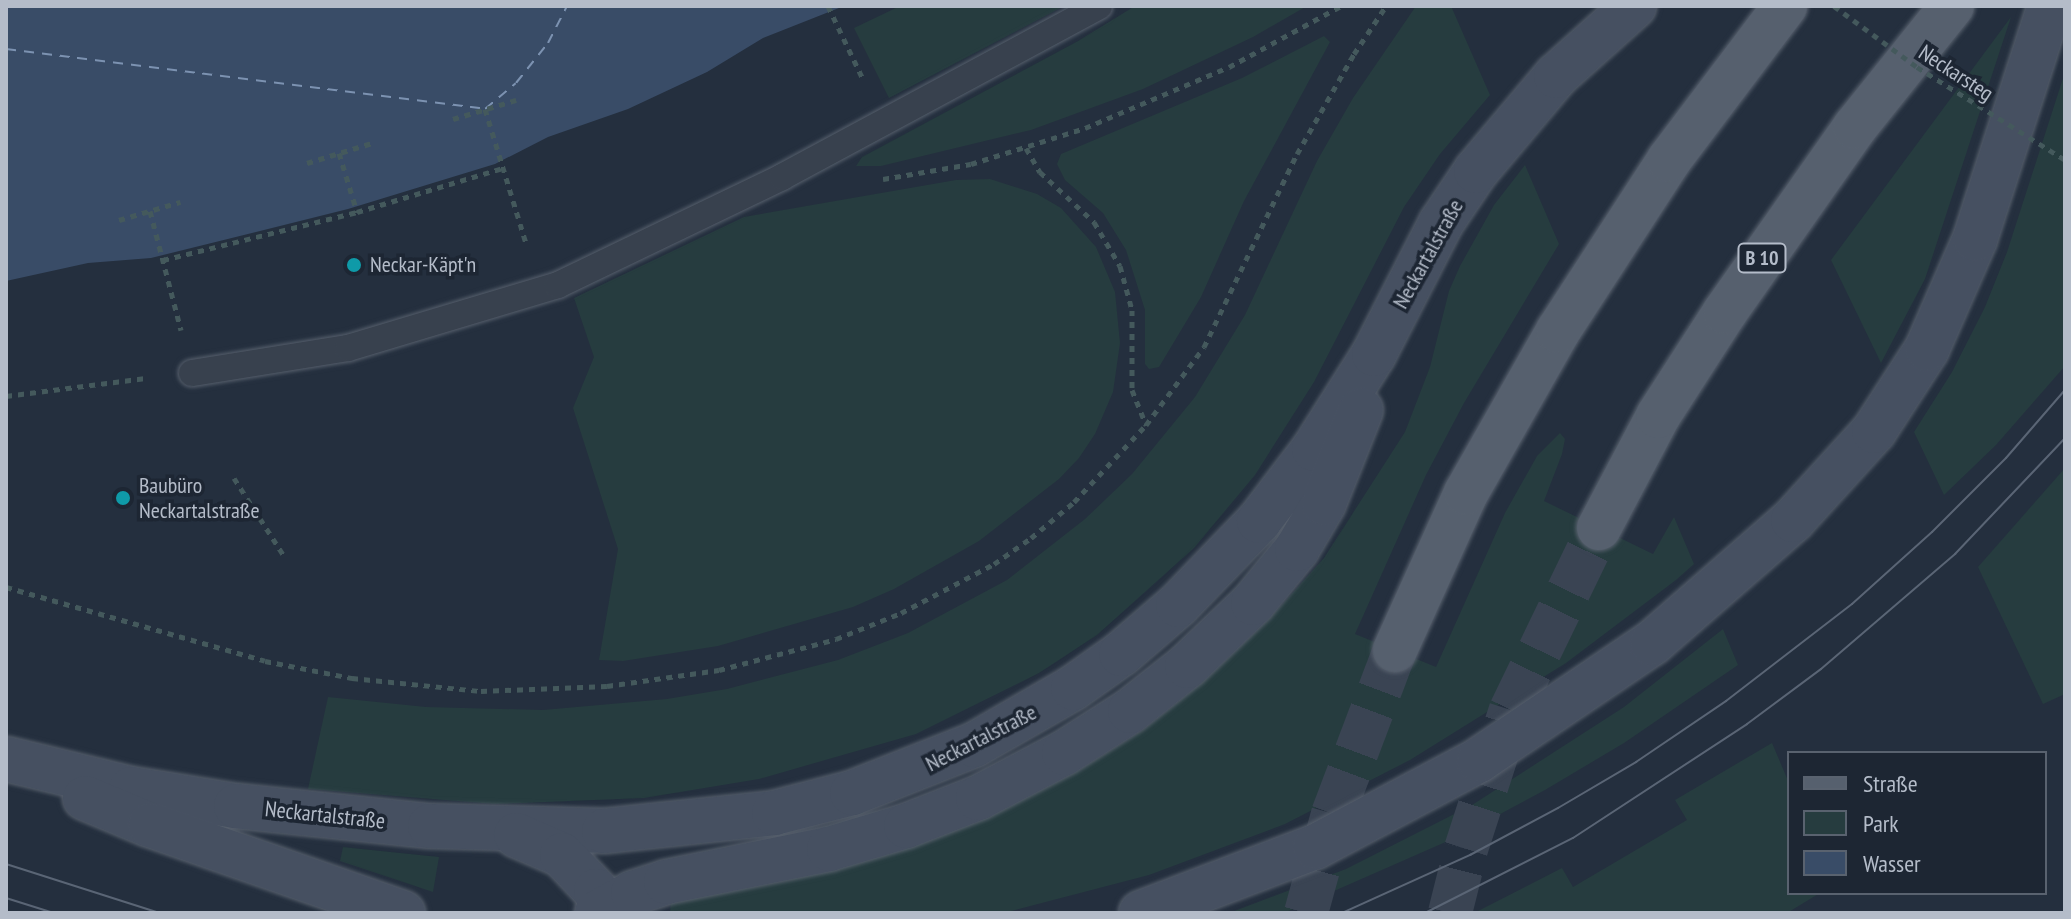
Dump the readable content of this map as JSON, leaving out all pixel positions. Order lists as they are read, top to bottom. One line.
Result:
{"streets":{"main road":["Neckartalstraße","B 10"],"path":["Neckarsteg"]},"places":["Neckar-Käpt'n","Baubüro Neckartalstraße"],"legend":["Straße","Park","Wasser"]}
